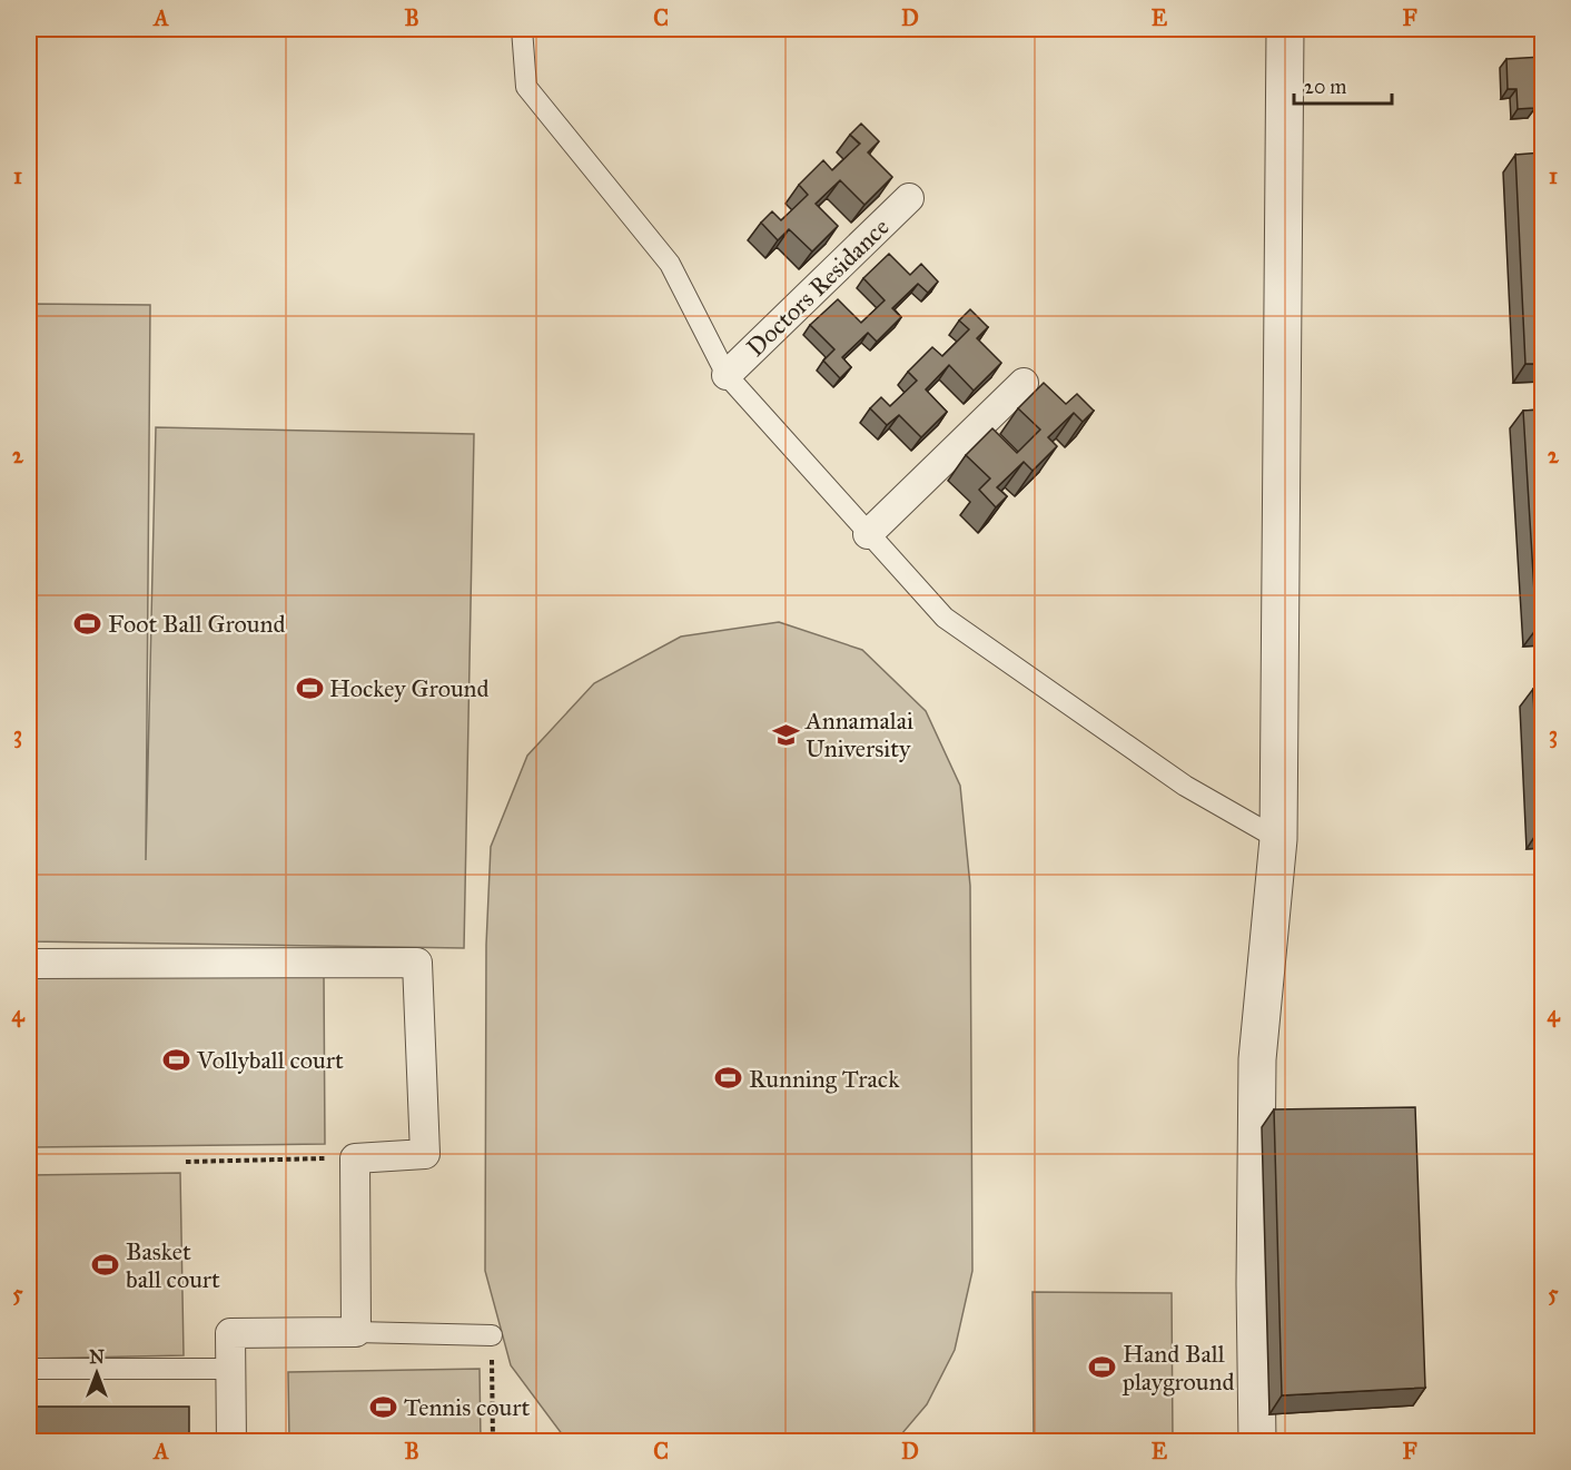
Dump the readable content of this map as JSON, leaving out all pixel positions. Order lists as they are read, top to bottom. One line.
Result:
{"streets":{"street":["Doctors Residance"]},"places":{"sports":["Foot Ball Ground","Hockey Ground","Vollyball court","Running Track","Basket ball court","Hand Ball playground","Tennis court"],"school or university":["Annamalai University"]},"scale_bar":"20 m","north":"top","grid":{"columns":["A","B","C","D","E","F"],"rows":["1","2","3","4","5"]}}
